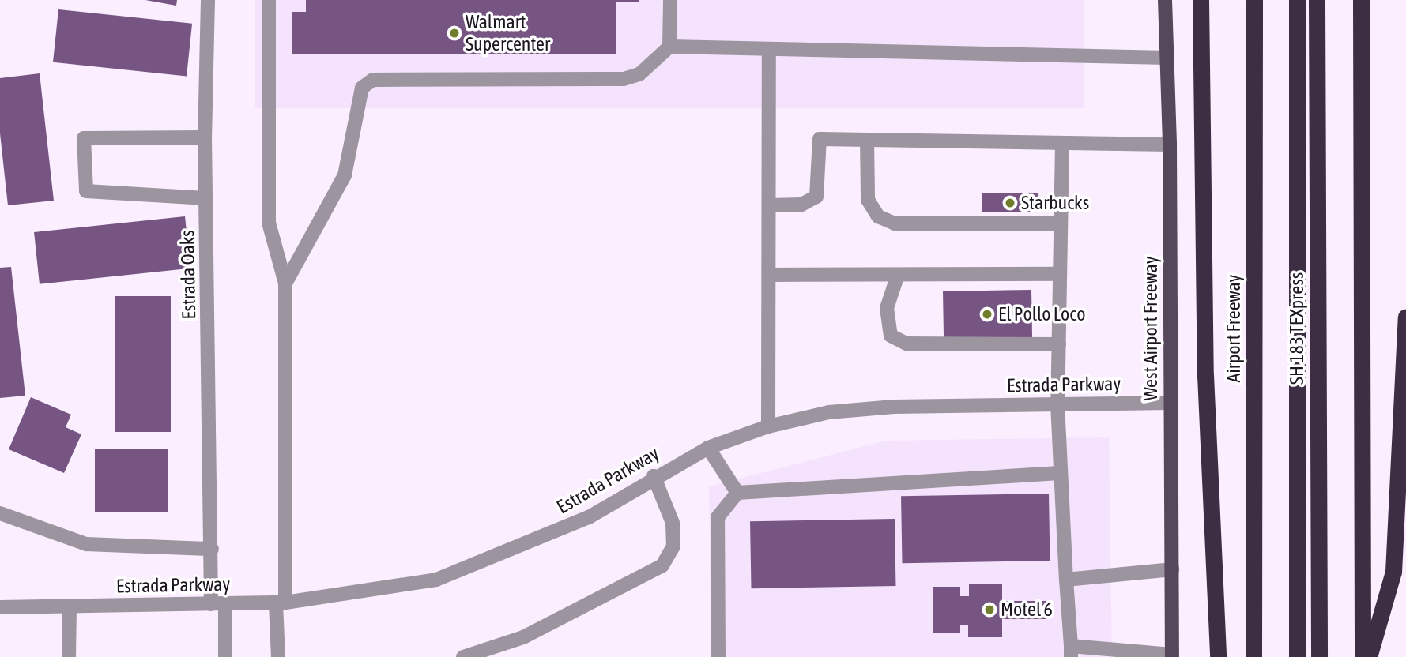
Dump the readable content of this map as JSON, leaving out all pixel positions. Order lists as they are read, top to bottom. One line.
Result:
{"streets":{"highway":["Airport Freeway","SH 183 TEXpress"],"main road":["West Airport Freeway"],"street":["Estrada Oaks","Estrada Parkway"]},"crossings":[["Estrada Oaks","Estrada Parkway"],["West Airport Freeway","Estrada Parkway"]],"places":["Walmart Supercenter","Starbucks","El Pollo Loco","Motel 6"]}
